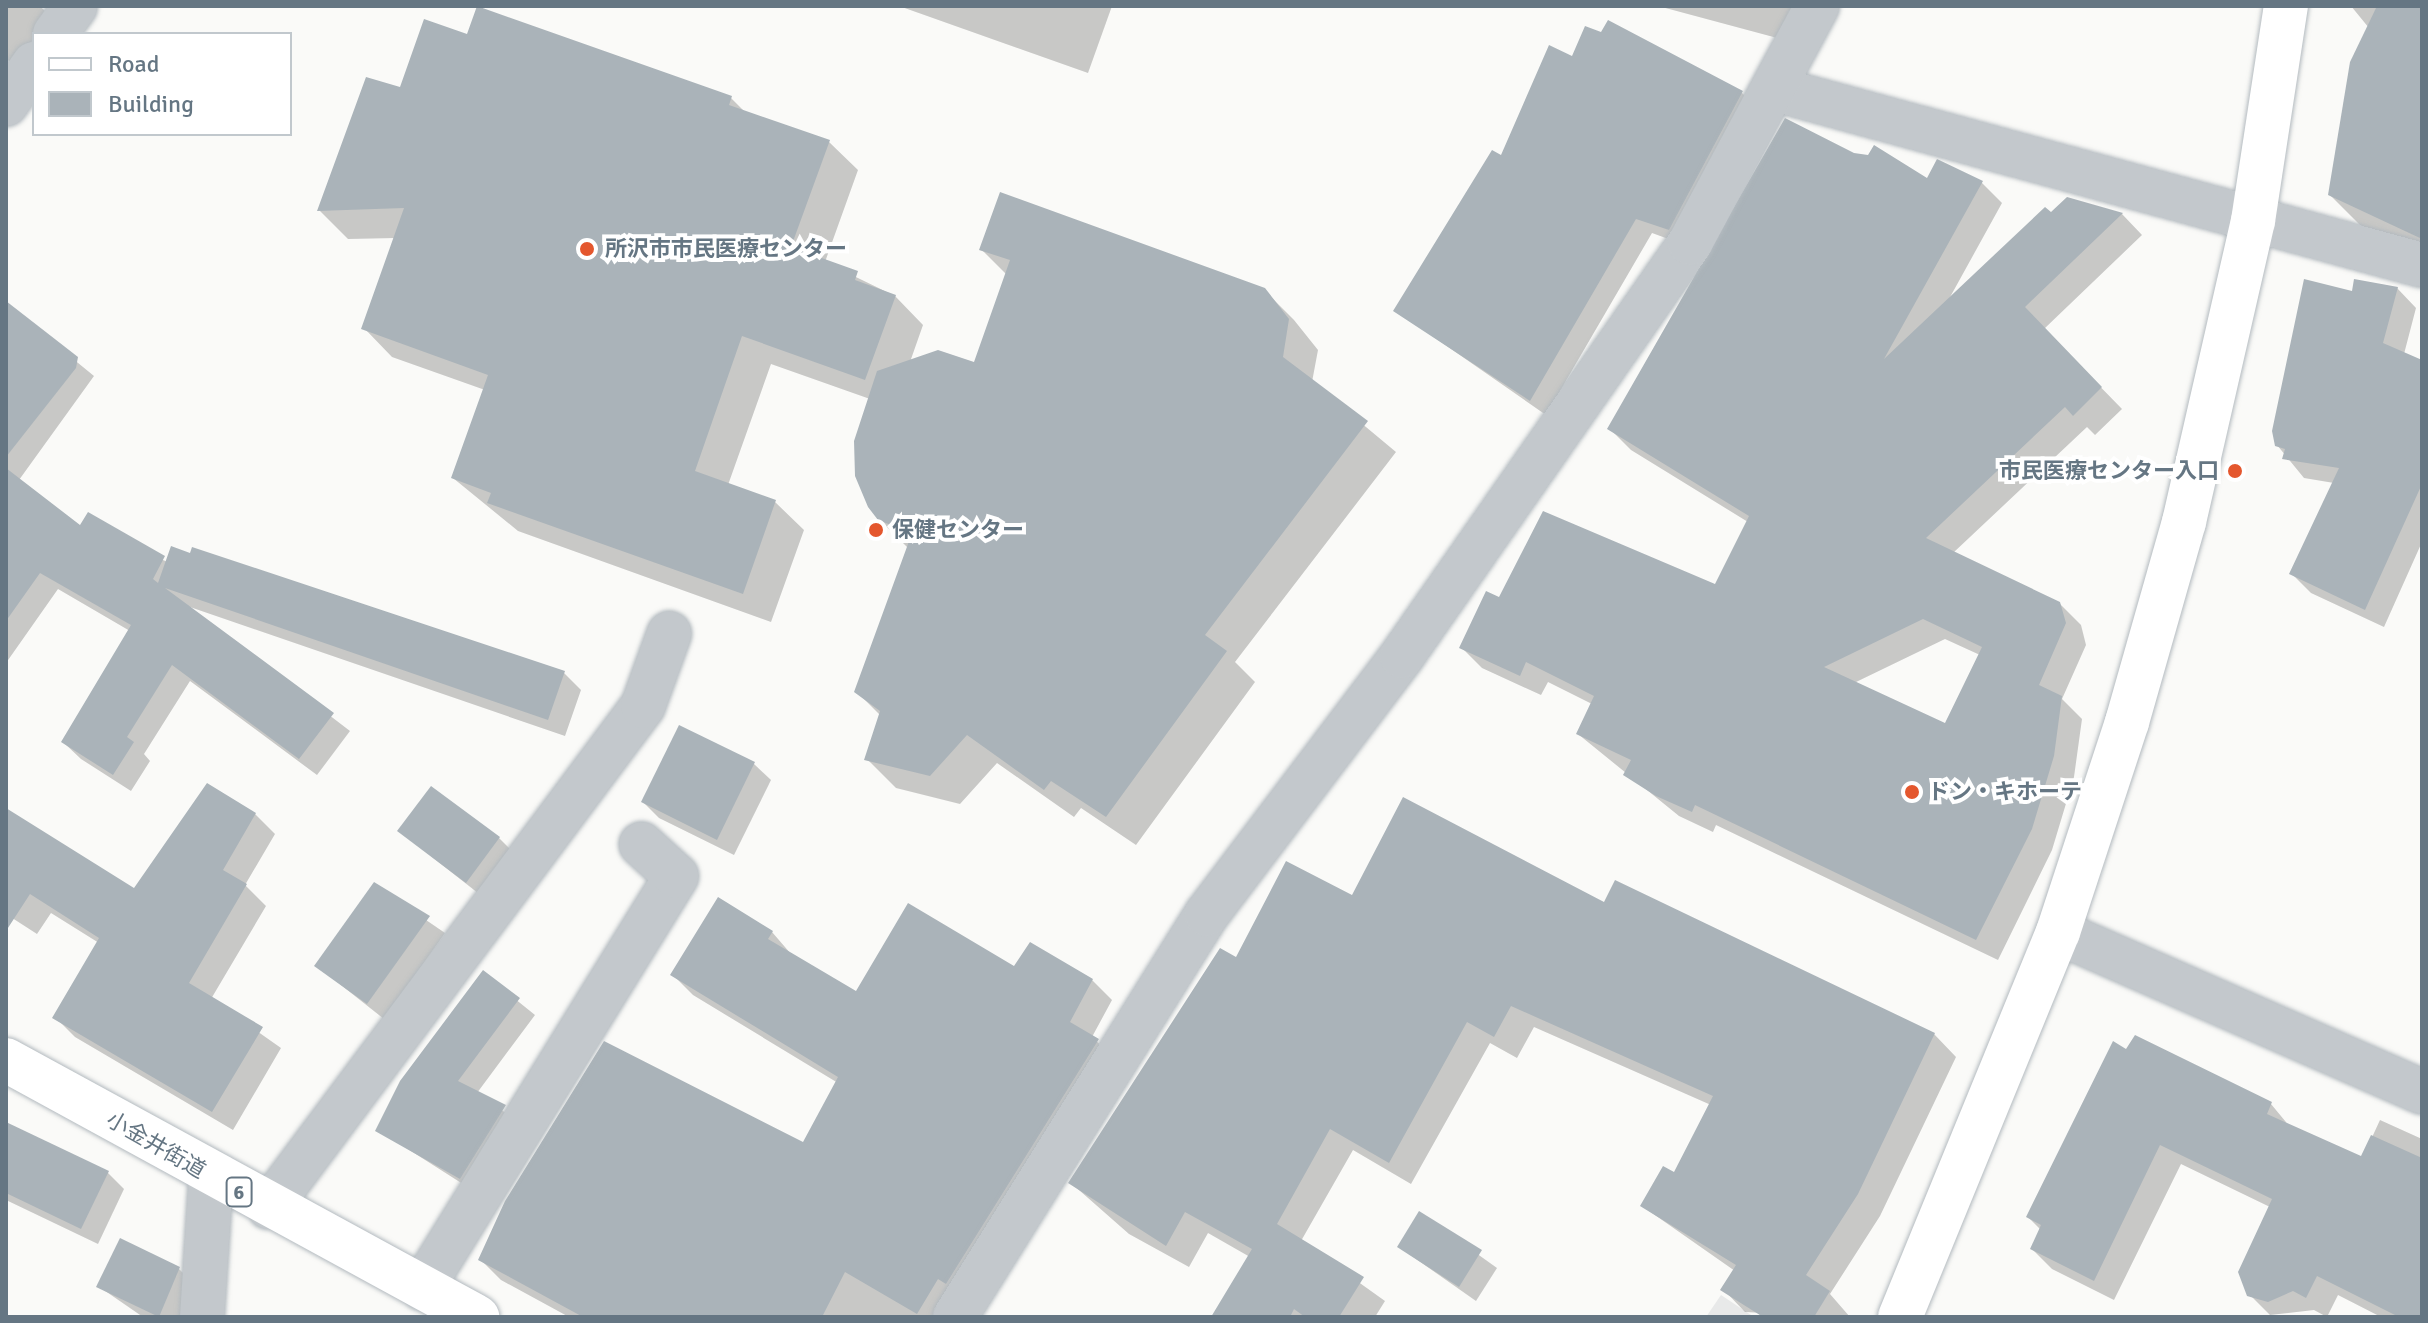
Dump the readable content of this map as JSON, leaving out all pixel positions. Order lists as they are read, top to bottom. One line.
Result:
{"streets":{"street":["小金井街道","6"]},"places":["所沢市市民医療センター","市民医療センター入口","保健センター","ドン・キホーテ"],"legend":["Road","Building"]}
